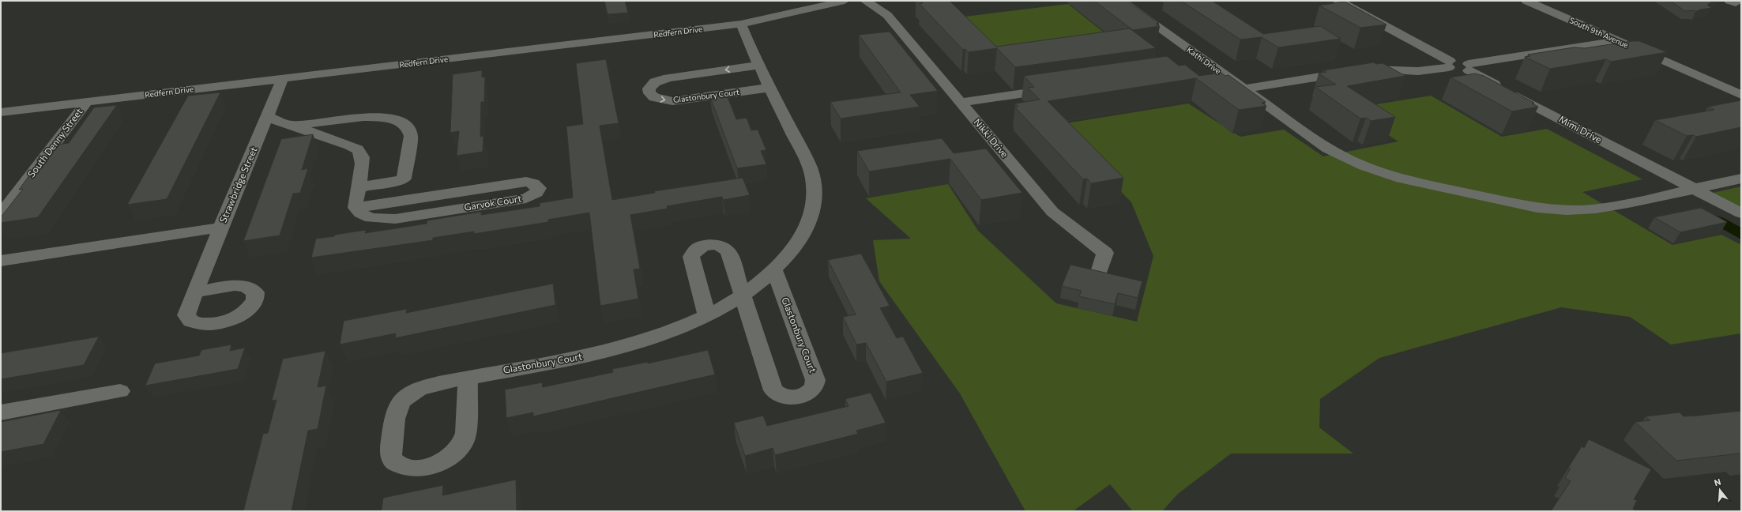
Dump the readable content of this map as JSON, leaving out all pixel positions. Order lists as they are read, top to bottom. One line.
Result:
{"streets":{"street":["Redfern Drive","South 9th Avenue","Kathi Drive","Glastonbury Court","Mimi Drive","Nikki Drive","South Denny Street","Strawbridge Street","Garvok Court"]},"crossings":[["Redfern Drive","Glastonbury Court"],["Redfern Drive","South Denny Street"],["Redfern Drive","Strawbridge Street"],["Kathi Drive","Mimi Drive"]],"north":"top"}
